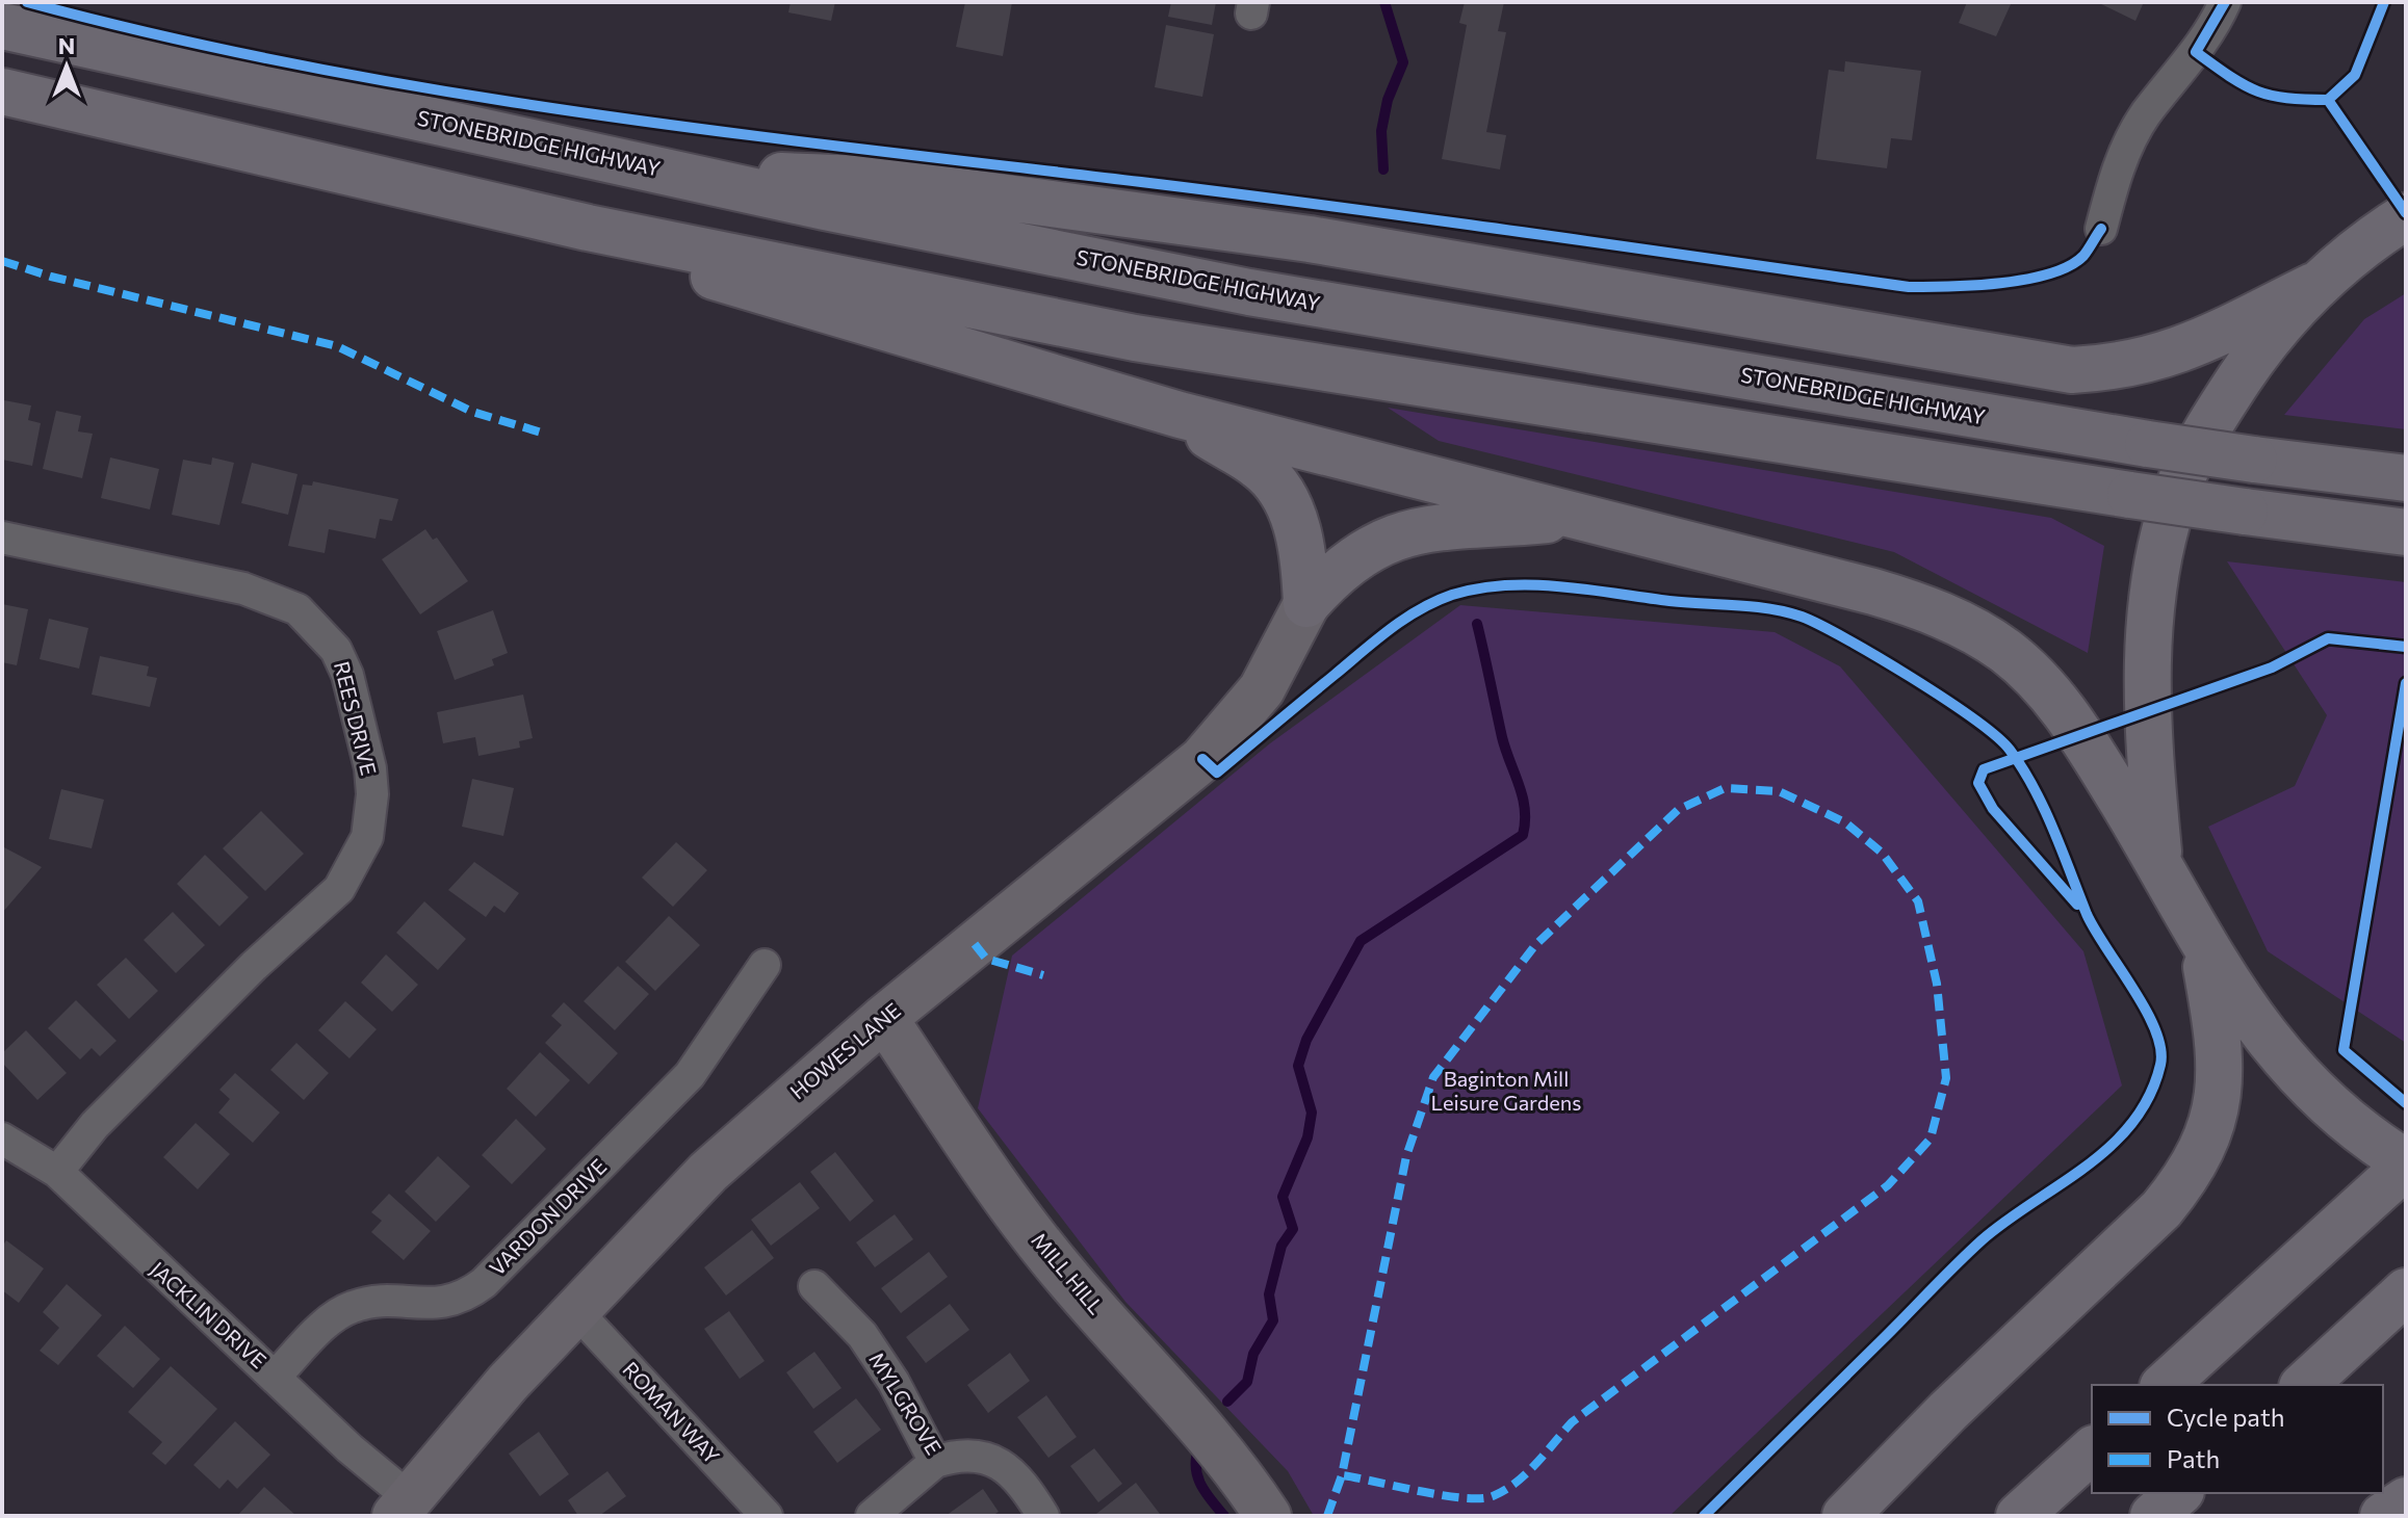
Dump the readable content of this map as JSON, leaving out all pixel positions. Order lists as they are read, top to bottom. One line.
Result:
{"streets":{"highway":["STONEBRIDGE HIGHWAY"],"main road":["HOWES LANE","MILL HILL"],"street":["REES DRIVE","VARDON DRIVE","JACKLIN DRIVE","MYLGROVE","ROMAN WAY"]},"crossings":[["REES DRIVE","JACKLIN DRIVE"],["HOWES LANE","MILL HILL"],["HOWES LANE","JACKLIN DRIVE"],["HOWES LANE","ROMAN WAY"],["VARDON DRIVE","JACKLIN DRIVE"]],"parks":["Baginton Mill Leisure Gardens"],"legend":["Cycle path","Path"],"north":"top"}
